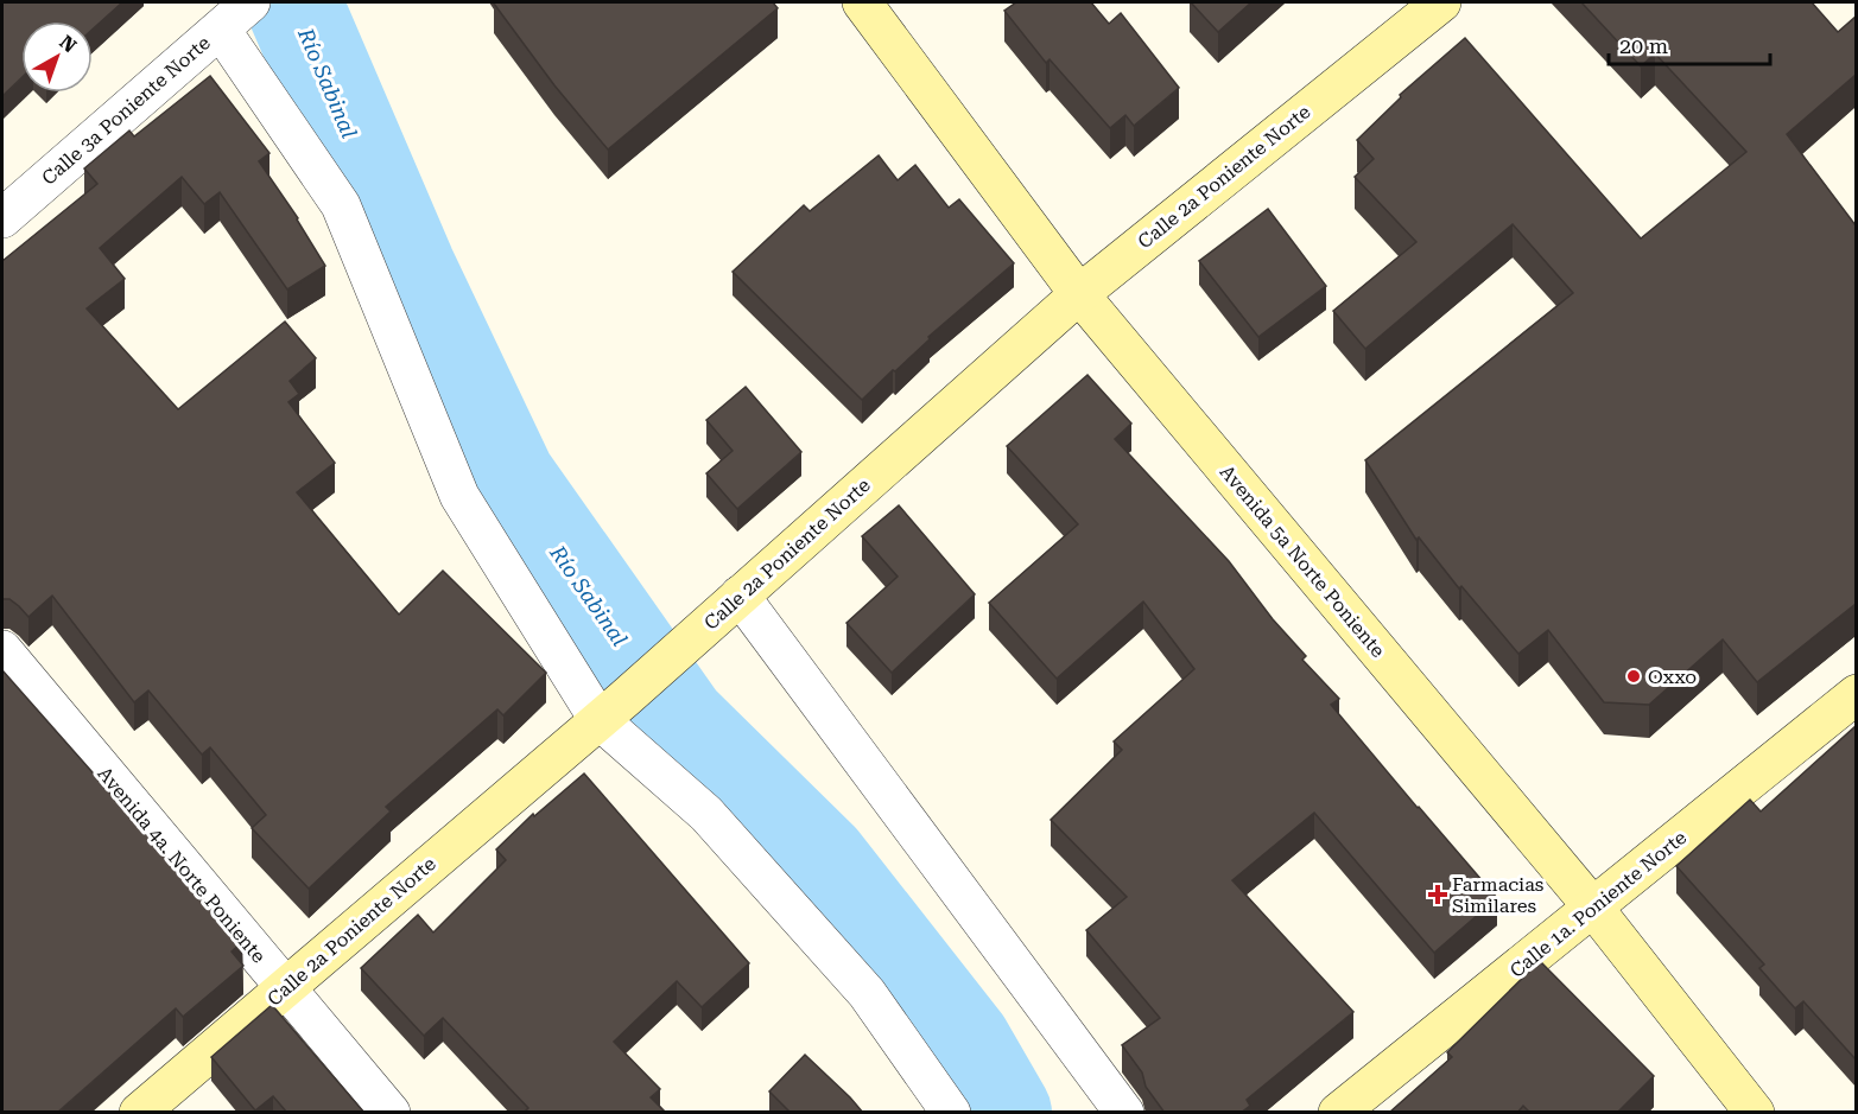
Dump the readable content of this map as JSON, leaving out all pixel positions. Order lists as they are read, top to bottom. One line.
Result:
{"streets":{"main road":["Calle 2a Poniente Norte","Avenida 5a Norte Poniente","Calle 1a. Poniente Norte"],"street":["Calle 3a Poniente Norte","Avenida 4a. Norte Poniente"]},"crossings":[["Calle 2a Poniente Norte","Avenida 5a Norte Poniente"],["Calle 2a Poniente Norte","Avenida 4a. Norte Poniente"],["Avenida 5a Norte Poniente","Calle 1a. Poniente Norte"]],"water":["Río Sabinal"],"places":{"other":["Oxxo"],"health":["Farmacias Similares"]},"scale_bar":"20 m","north":"top right"}
